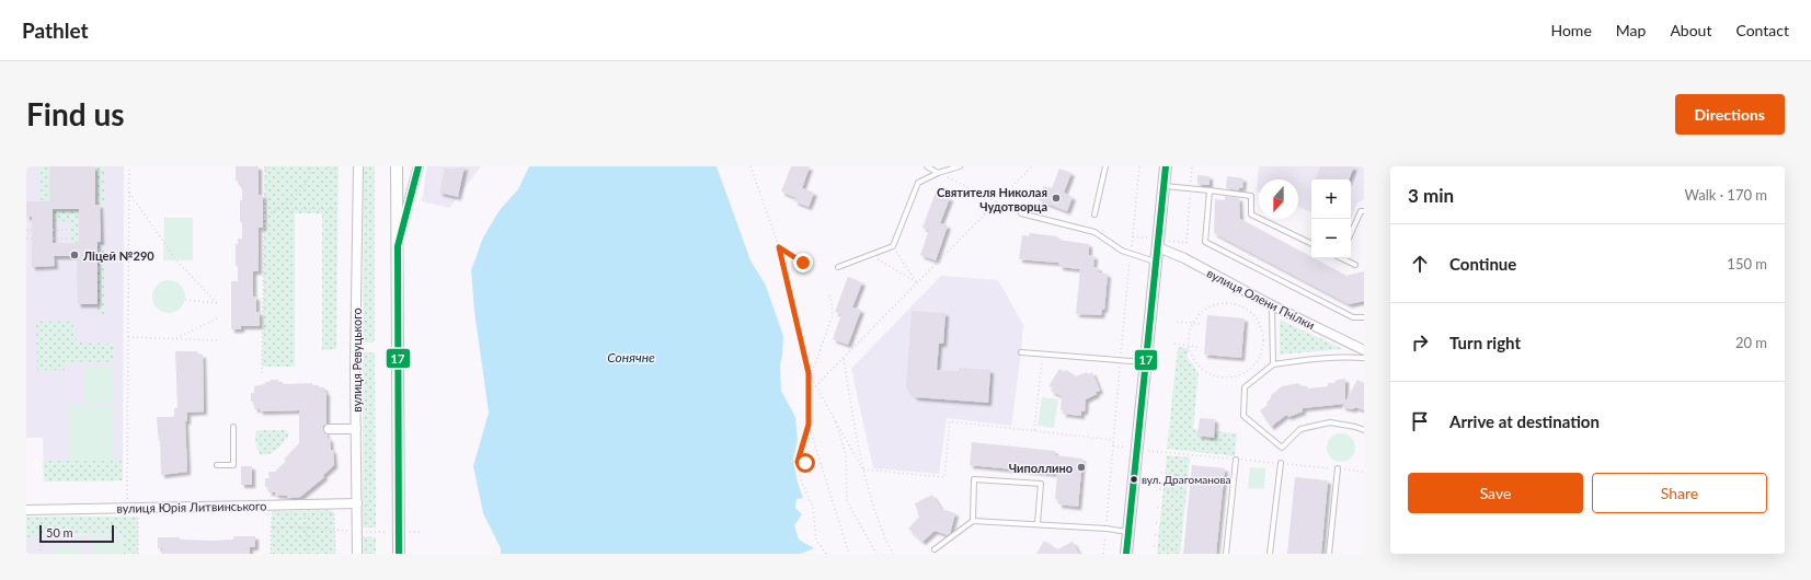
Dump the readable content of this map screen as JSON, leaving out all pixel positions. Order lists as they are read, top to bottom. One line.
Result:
{"streets":{"street":["вулиця Олени Пчілки","вулиця Ревуцького","вулиця Юрія Литвинського"]},"crossings":[["вулиця Ревуцького","вулиця Юрія Литвинського"]],"water":["Сонячне"],"places":["Святителя Николая Чудотворца","Ліцей №290","Чиполлино","вул. Драгоманова"],"lines":["transit line 17"],"scale_bar":"50 m","north":"bottom","page":{"header":"Pathlet","nav":["Home","Map","About","Contact"],"buttons":["Directions",["Save","Share"]],"title":"Find us","heading":["3 min","Walk · 170 m"],"map_buttons":["+","−"],"list":[["Continue","150 m"],["Turn right","20 m"],"Arrive at destination"],"scale":"50 m"}}
